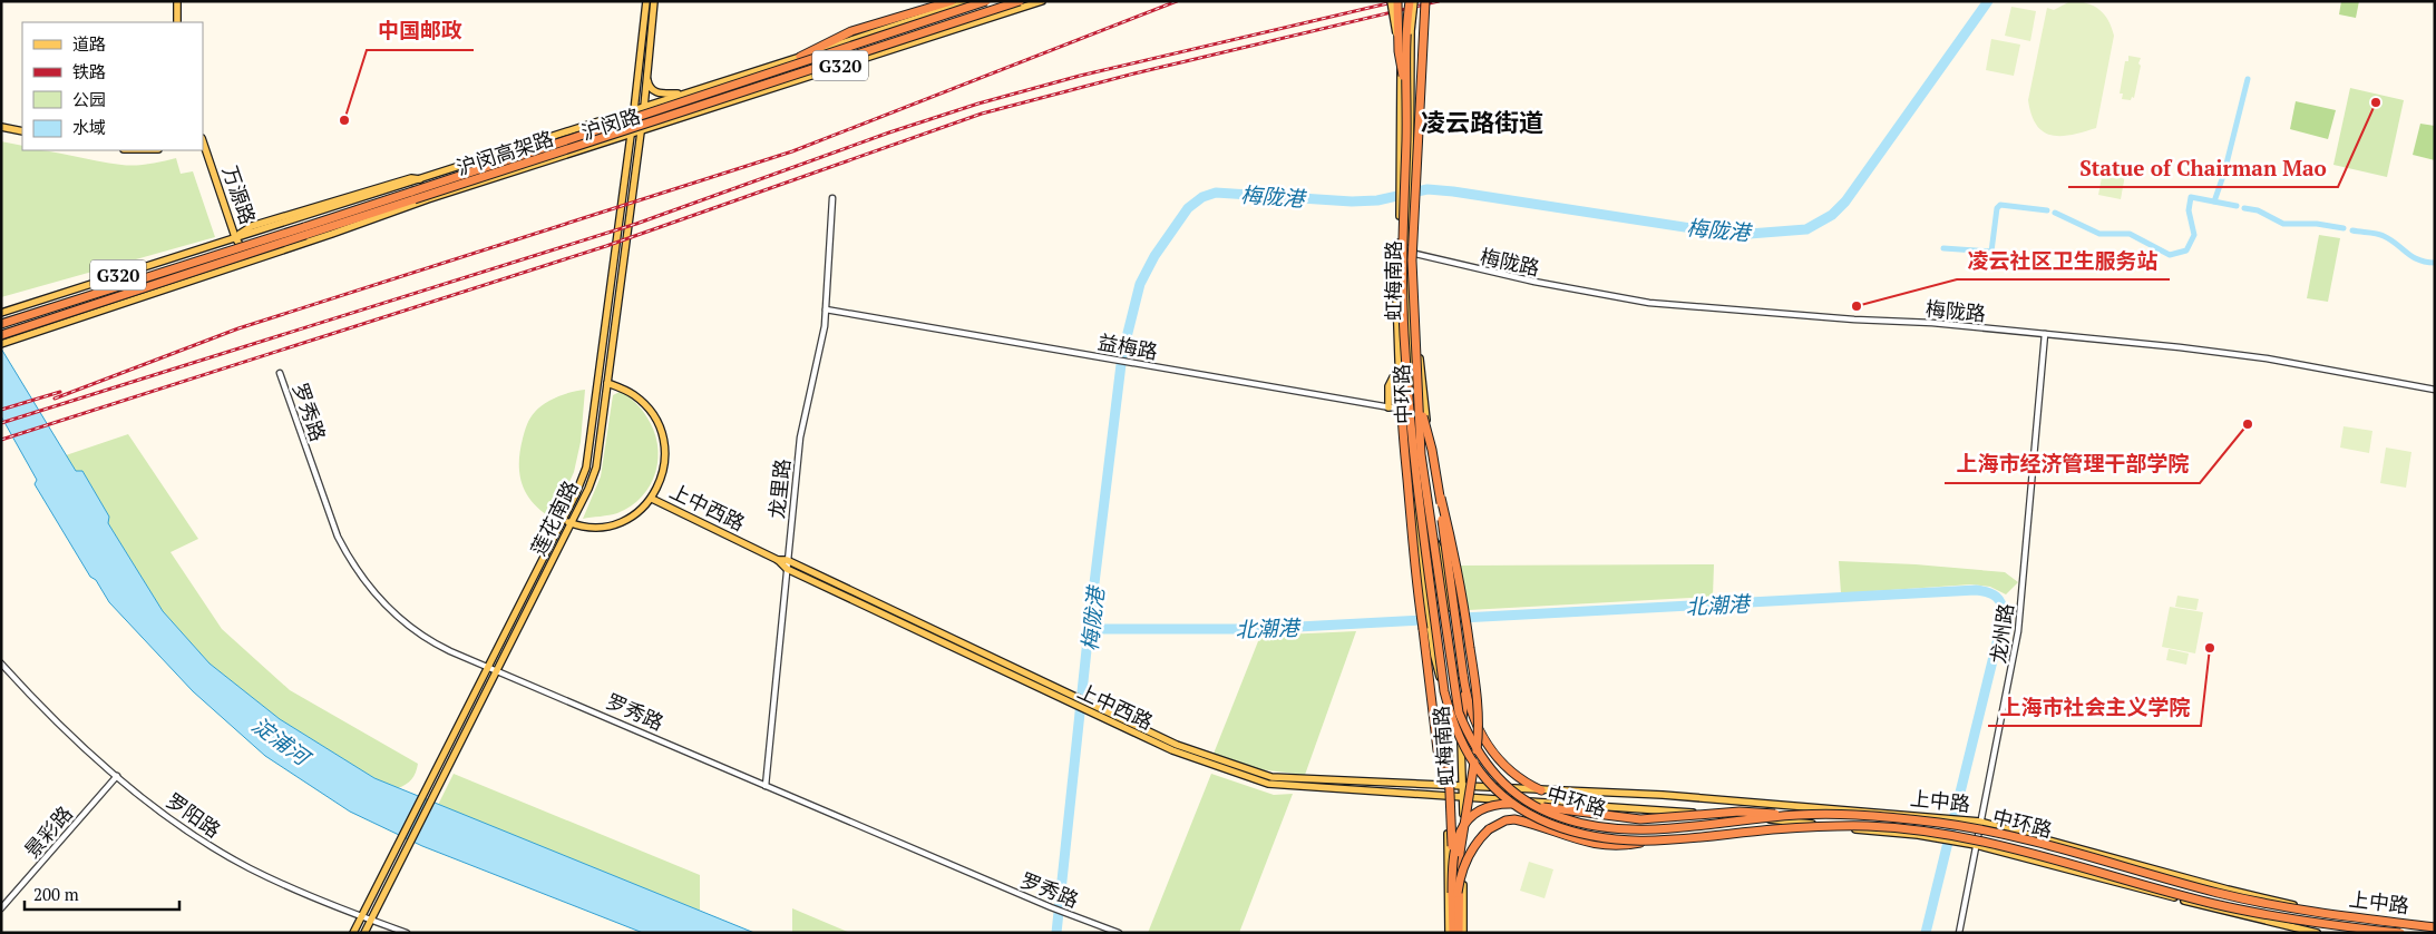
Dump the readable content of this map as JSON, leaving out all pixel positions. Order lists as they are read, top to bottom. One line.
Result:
{"streets":{"highway":["沪闵高架路","中环路"],"main road":["G320","沪闵路","万源路","虹梅南路","上中西路","莲花南路","上中路"],"street":["梅陇路","益梅路","罗秀路","龙里路","龙州路","罗阳路","景彩路"]},"crossings":[["沪闵路","万源路"],["沪闵路","莲花南路"],["梅陇路","虹梅南路"],["梅陇路","龙州路"],["虹梅南路","益梅路"],["虹梅南路","中环路"],["虹梅南路","上中西路"],["虹梅南路","上中路"],["益梅路","龙里路"],["中环路","上中路"],["罗秀路","龙里路"],["罗秀路","莲花南路"],["龙里路","上中西路"],["上中西路","莲花南路"],["上中西路","上中路"],["莲花南路","罗阳路"],["龙州路","上中路"],["罗阳路","景彩路"]],"districts":["凌云路街道"],"water":["梅陇港","北潮港","淀浦河"],"places":["Statue of Chairman Mao","中国邮政","凌云社区卫生服务站","上海市经济管理干部学院","上海市社会主义学院"],"legend":["道路","铁路","公园","水域"],"scale_bar":"200 m"}
